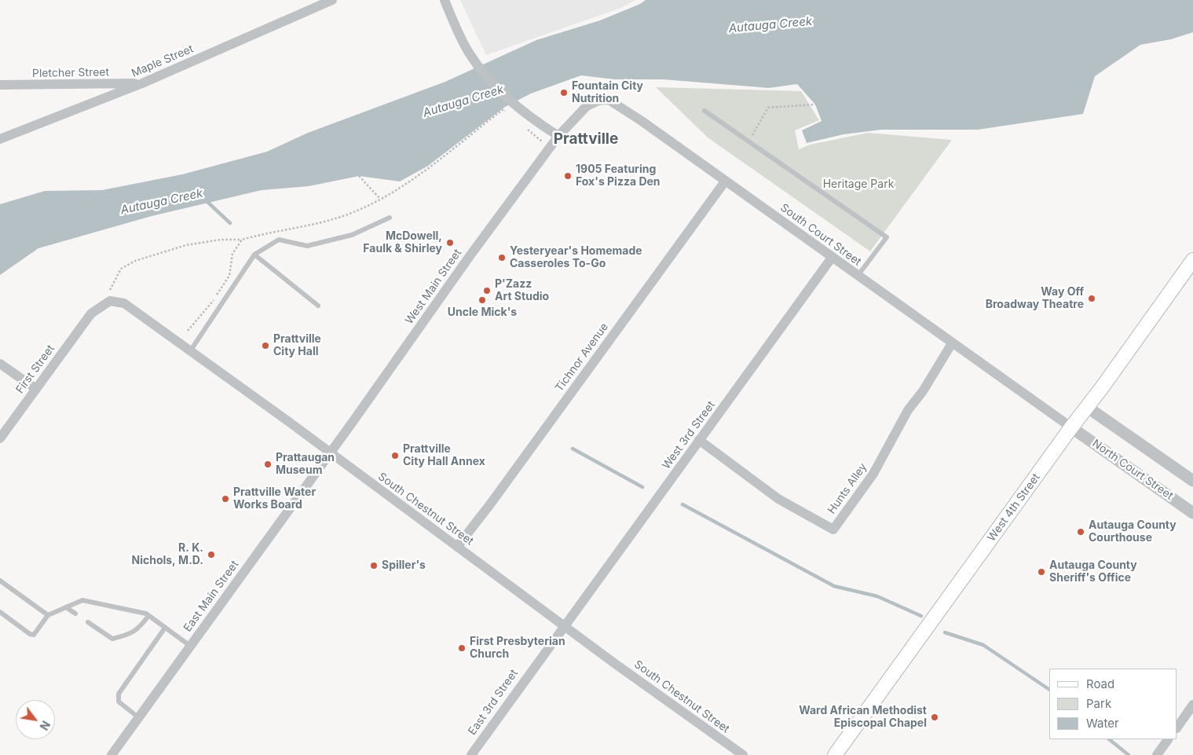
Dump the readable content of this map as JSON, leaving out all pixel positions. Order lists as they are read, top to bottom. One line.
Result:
{"streets":{"main road":["West 4th Street"],"street":["Maple Street","Pletcher Street","South Court Street","West Main Street","Tichnor Avenue","First Street","West 3rd Street","North Court Street","Hunts Alley","South Chestnut Street","East Main Street","East 3rd Street"]},"crossings":[["Maple Street","Pletcher Street"],["South Court Street","West Main Street"],["South Court Street","Tichnor Avenue"],["South Court Street","West 3rd Street"],["South Court Street","North Court Street"],["South Court Street","Hunts Alley"],["South Court Street","West 4th Street"],["West Main Street","South Chestnut Street"],["West Main Street","East Main Street"],["Tichnor Avenue","South Chestnut Street"],["First Street","South Chestnut Street"],["West 3rd Street","Hunts Alley"],["West 3rd Street","South Chestnut Street"],["West 3rd Street","East 3rd Street"],["North Court Street","West 4th Street"],["South Chestnut Street","East Main Street"],["South Chestnut Street","East 3rd Street"]],"districts":["Prattville"],"water":["Autauga Creek"],"parks":["Heritage Park"],"places":["Fountain City Nutrition","1905 Featuring Fox's Pizza Den","McDowell, Faulk & Shirley","Yesteryear's Homemade Casseroles To-Go","P'Zazz Art Studio","Way Off Broadway Theatre","Uncle Mick's","Prattville City Hall","Prattville City Hall Annex","Prattaugan Museum","Prattville Water Works Board","Autauga County Courthouse","R. K. Nichols, M.D.","Spiller's","Autauga County Sheriff's Office","First Presbyterian Church","Ward African Methodist Episcopal Chapel"],"legend":["Road","Park","Water"],"north":"bottom right"}
